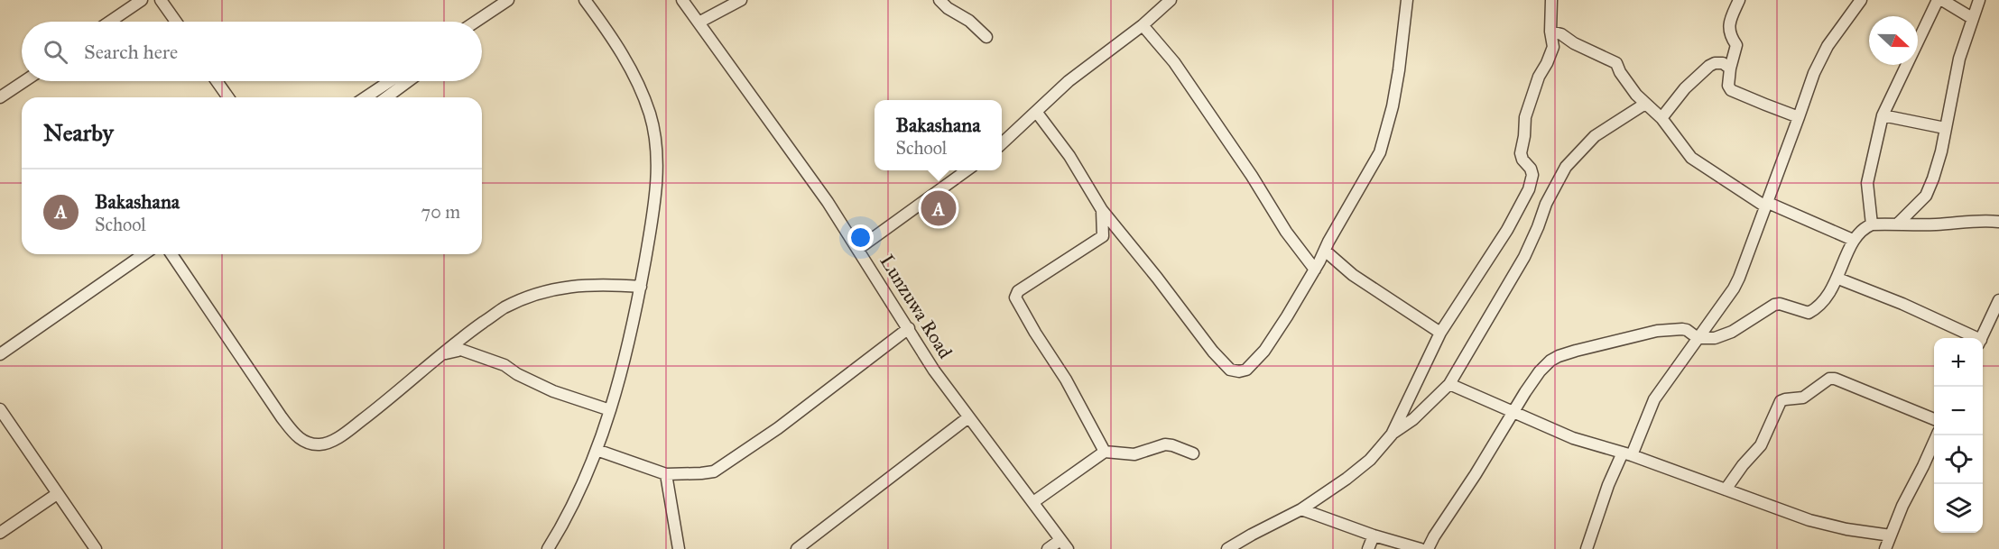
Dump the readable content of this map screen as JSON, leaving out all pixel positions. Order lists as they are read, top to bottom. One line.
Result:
{"streets":{"street":["Lunzuwa Road"]},"north":"right","page":{"search":"Search here","heading":"Nearby","popup":["Bakashana","School"],"list":[{"mark":"A","name":"Bakashana","note":"School","value":"70 m"}],"pins":"A","map_buttons":["+","−"]}}
